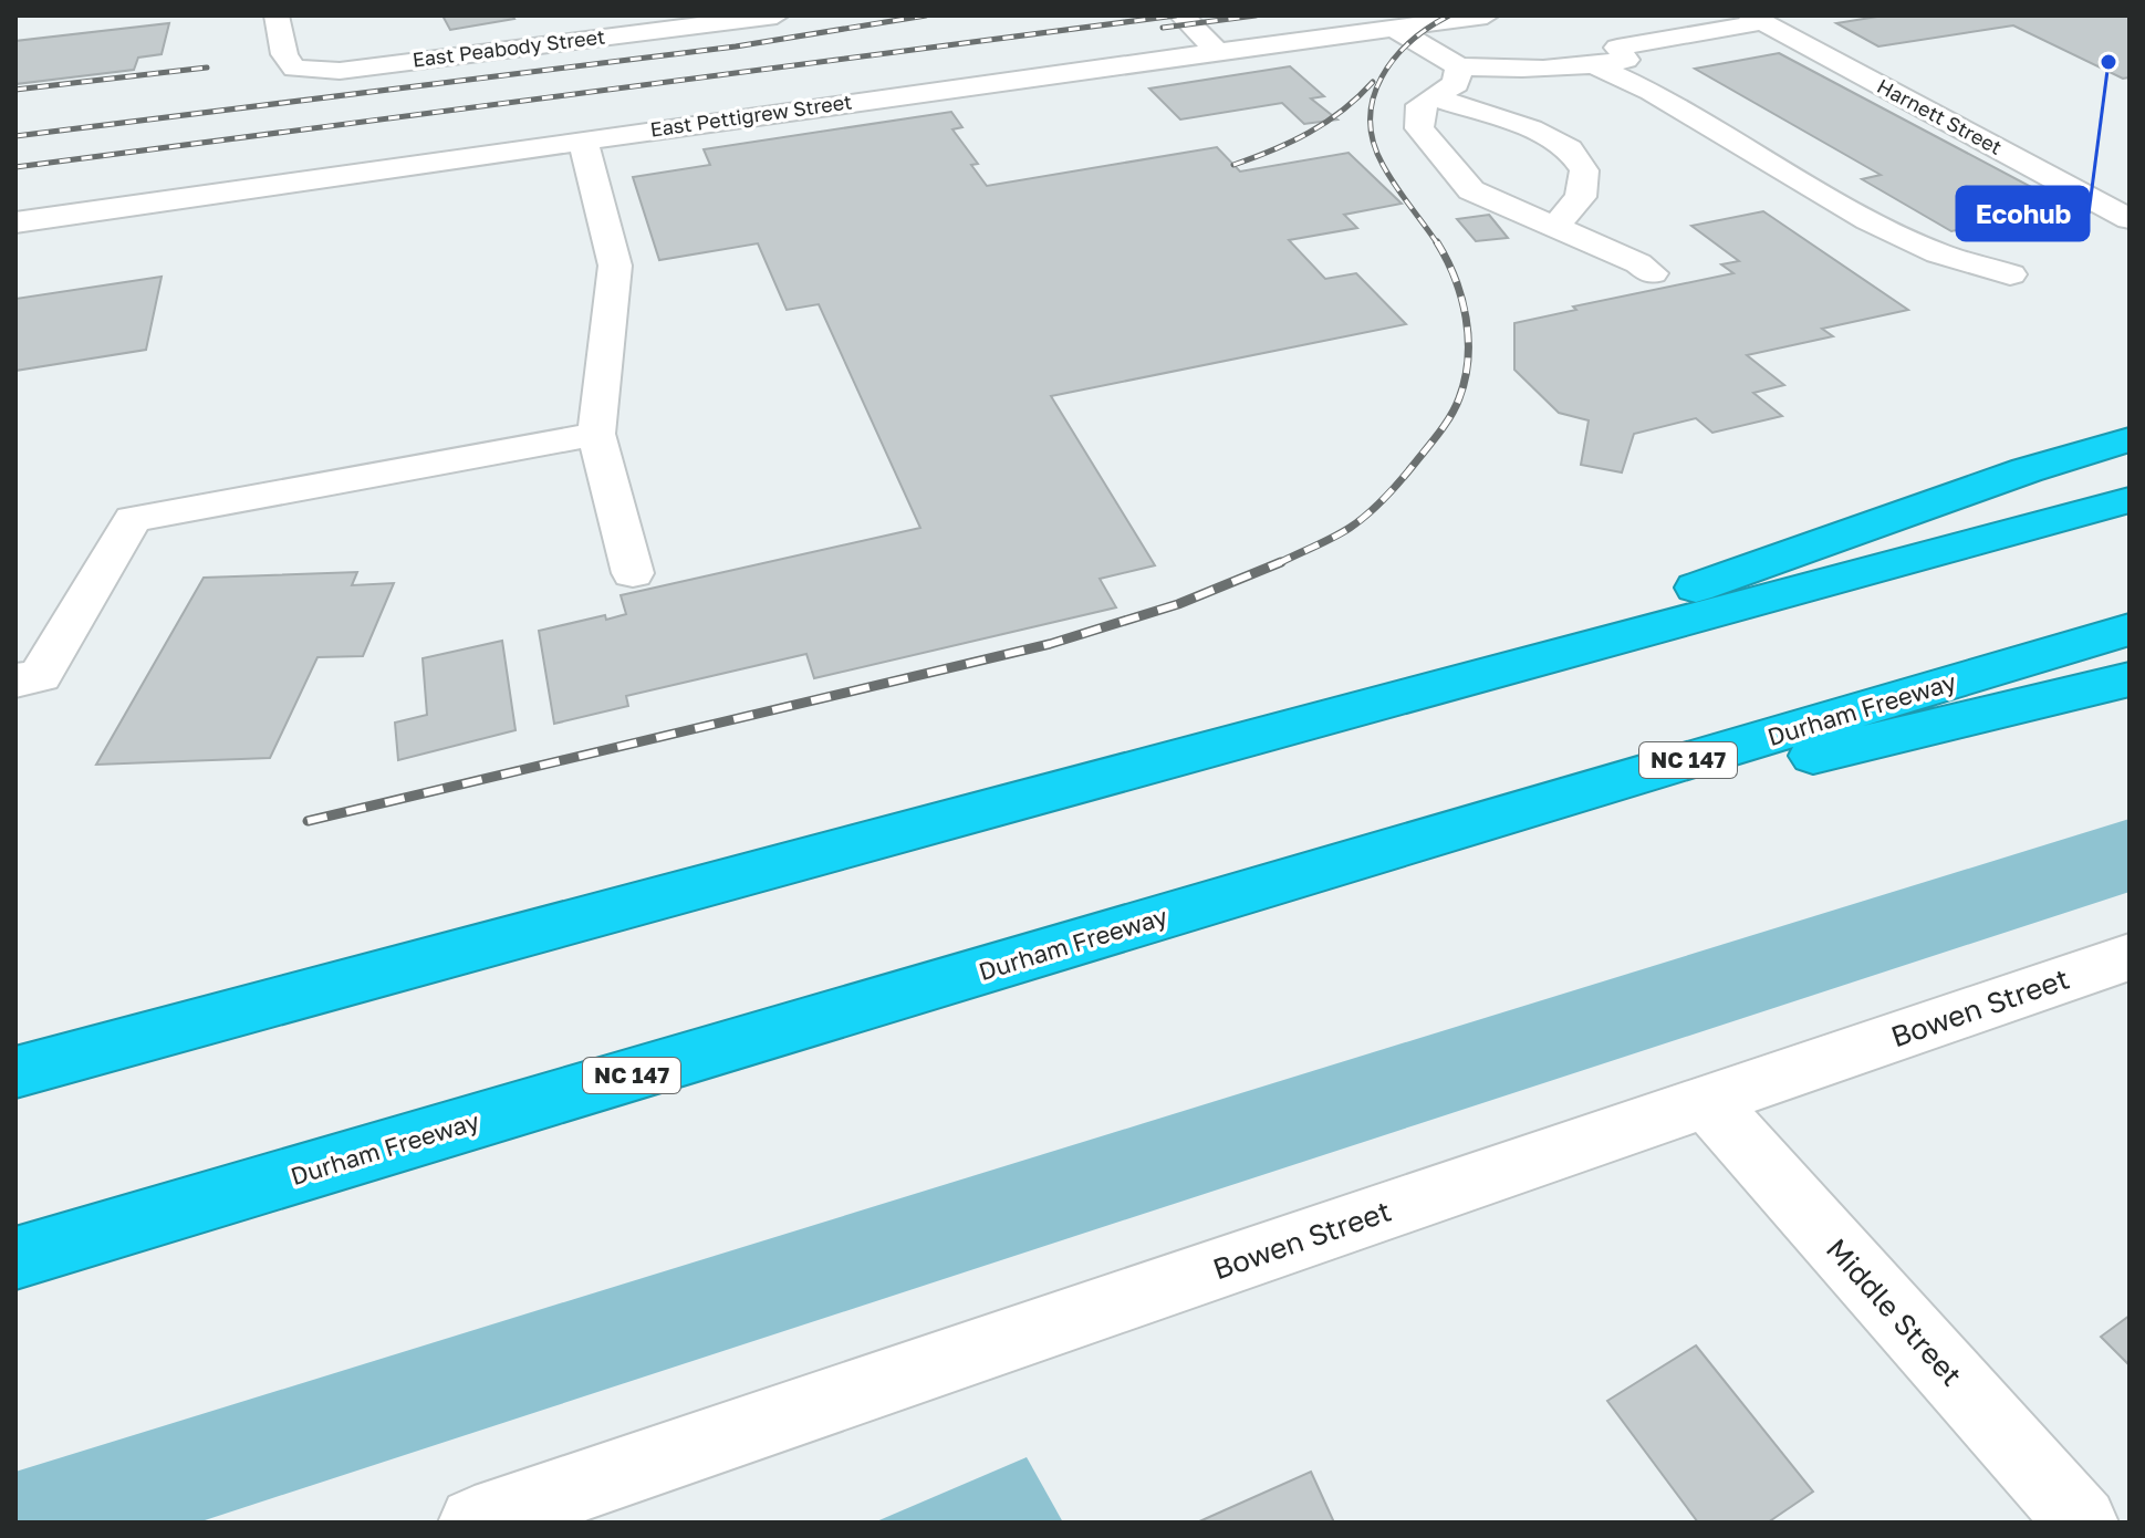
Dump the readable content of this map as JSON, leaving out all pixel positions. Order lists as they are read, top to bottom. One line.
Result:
{"streets":{"highway":["Durham Freeway","NC 147"],"street":["East Peabody Street","East Pettigrew Street","Harnett Street","Bowen Street","Middle Street"]},"crossings":[["Bowen Street","Middle Street"]],"places":["Ecohub"]}
